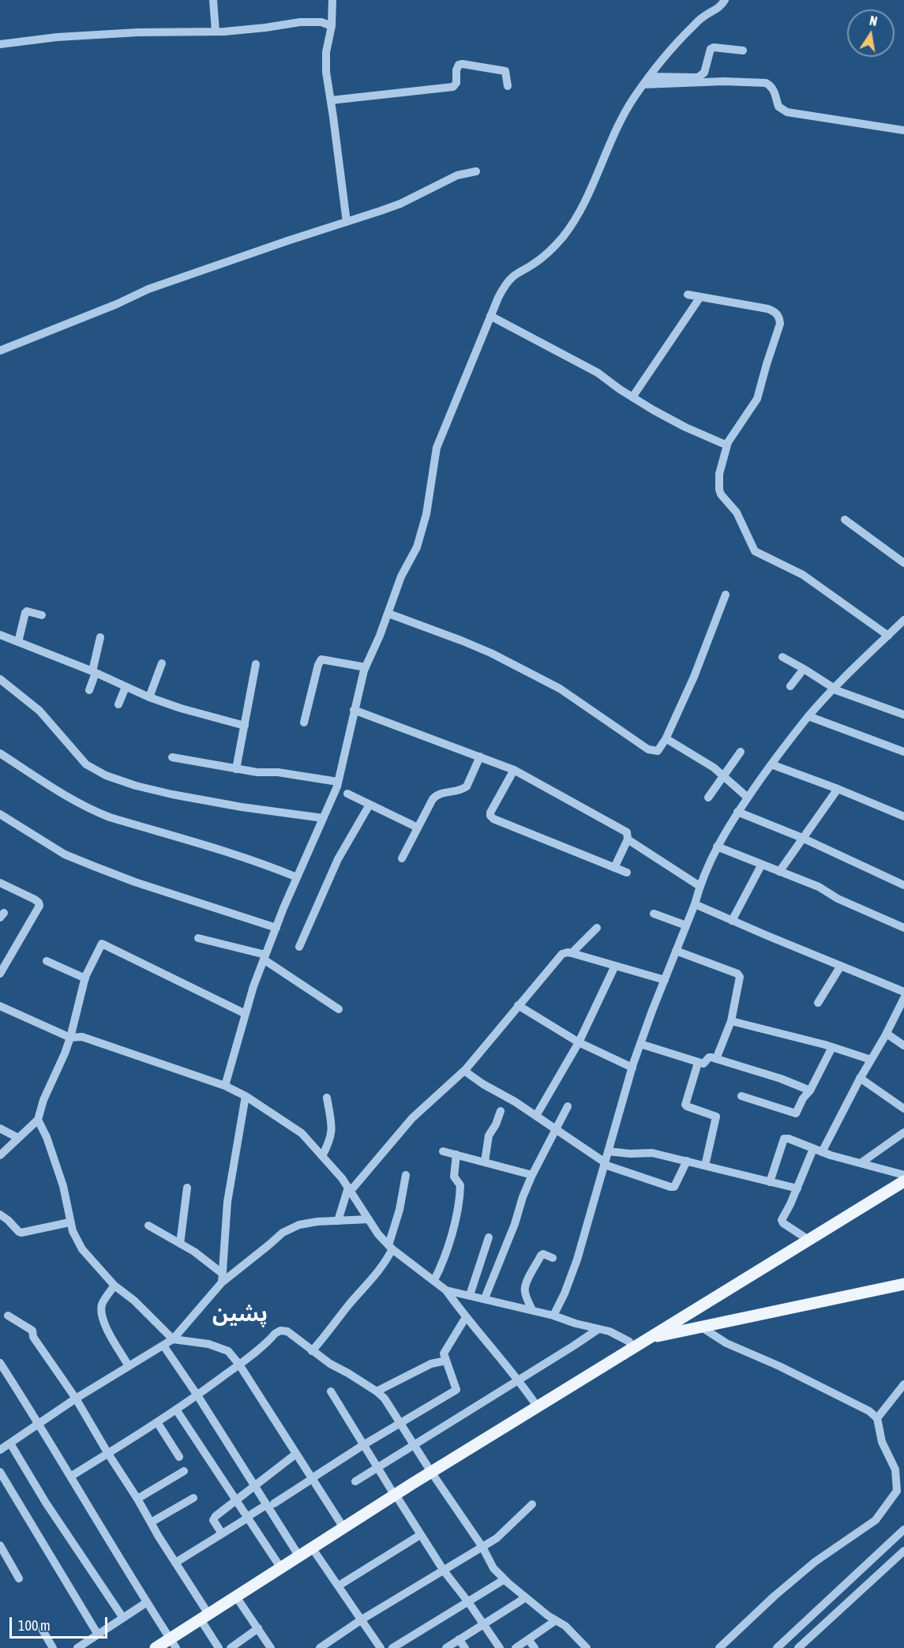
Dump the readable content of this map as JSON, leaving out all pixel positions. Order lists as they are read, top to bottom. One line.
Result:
{"districts":["پشین"],"scale_bar":"100 m","north":"top"}
